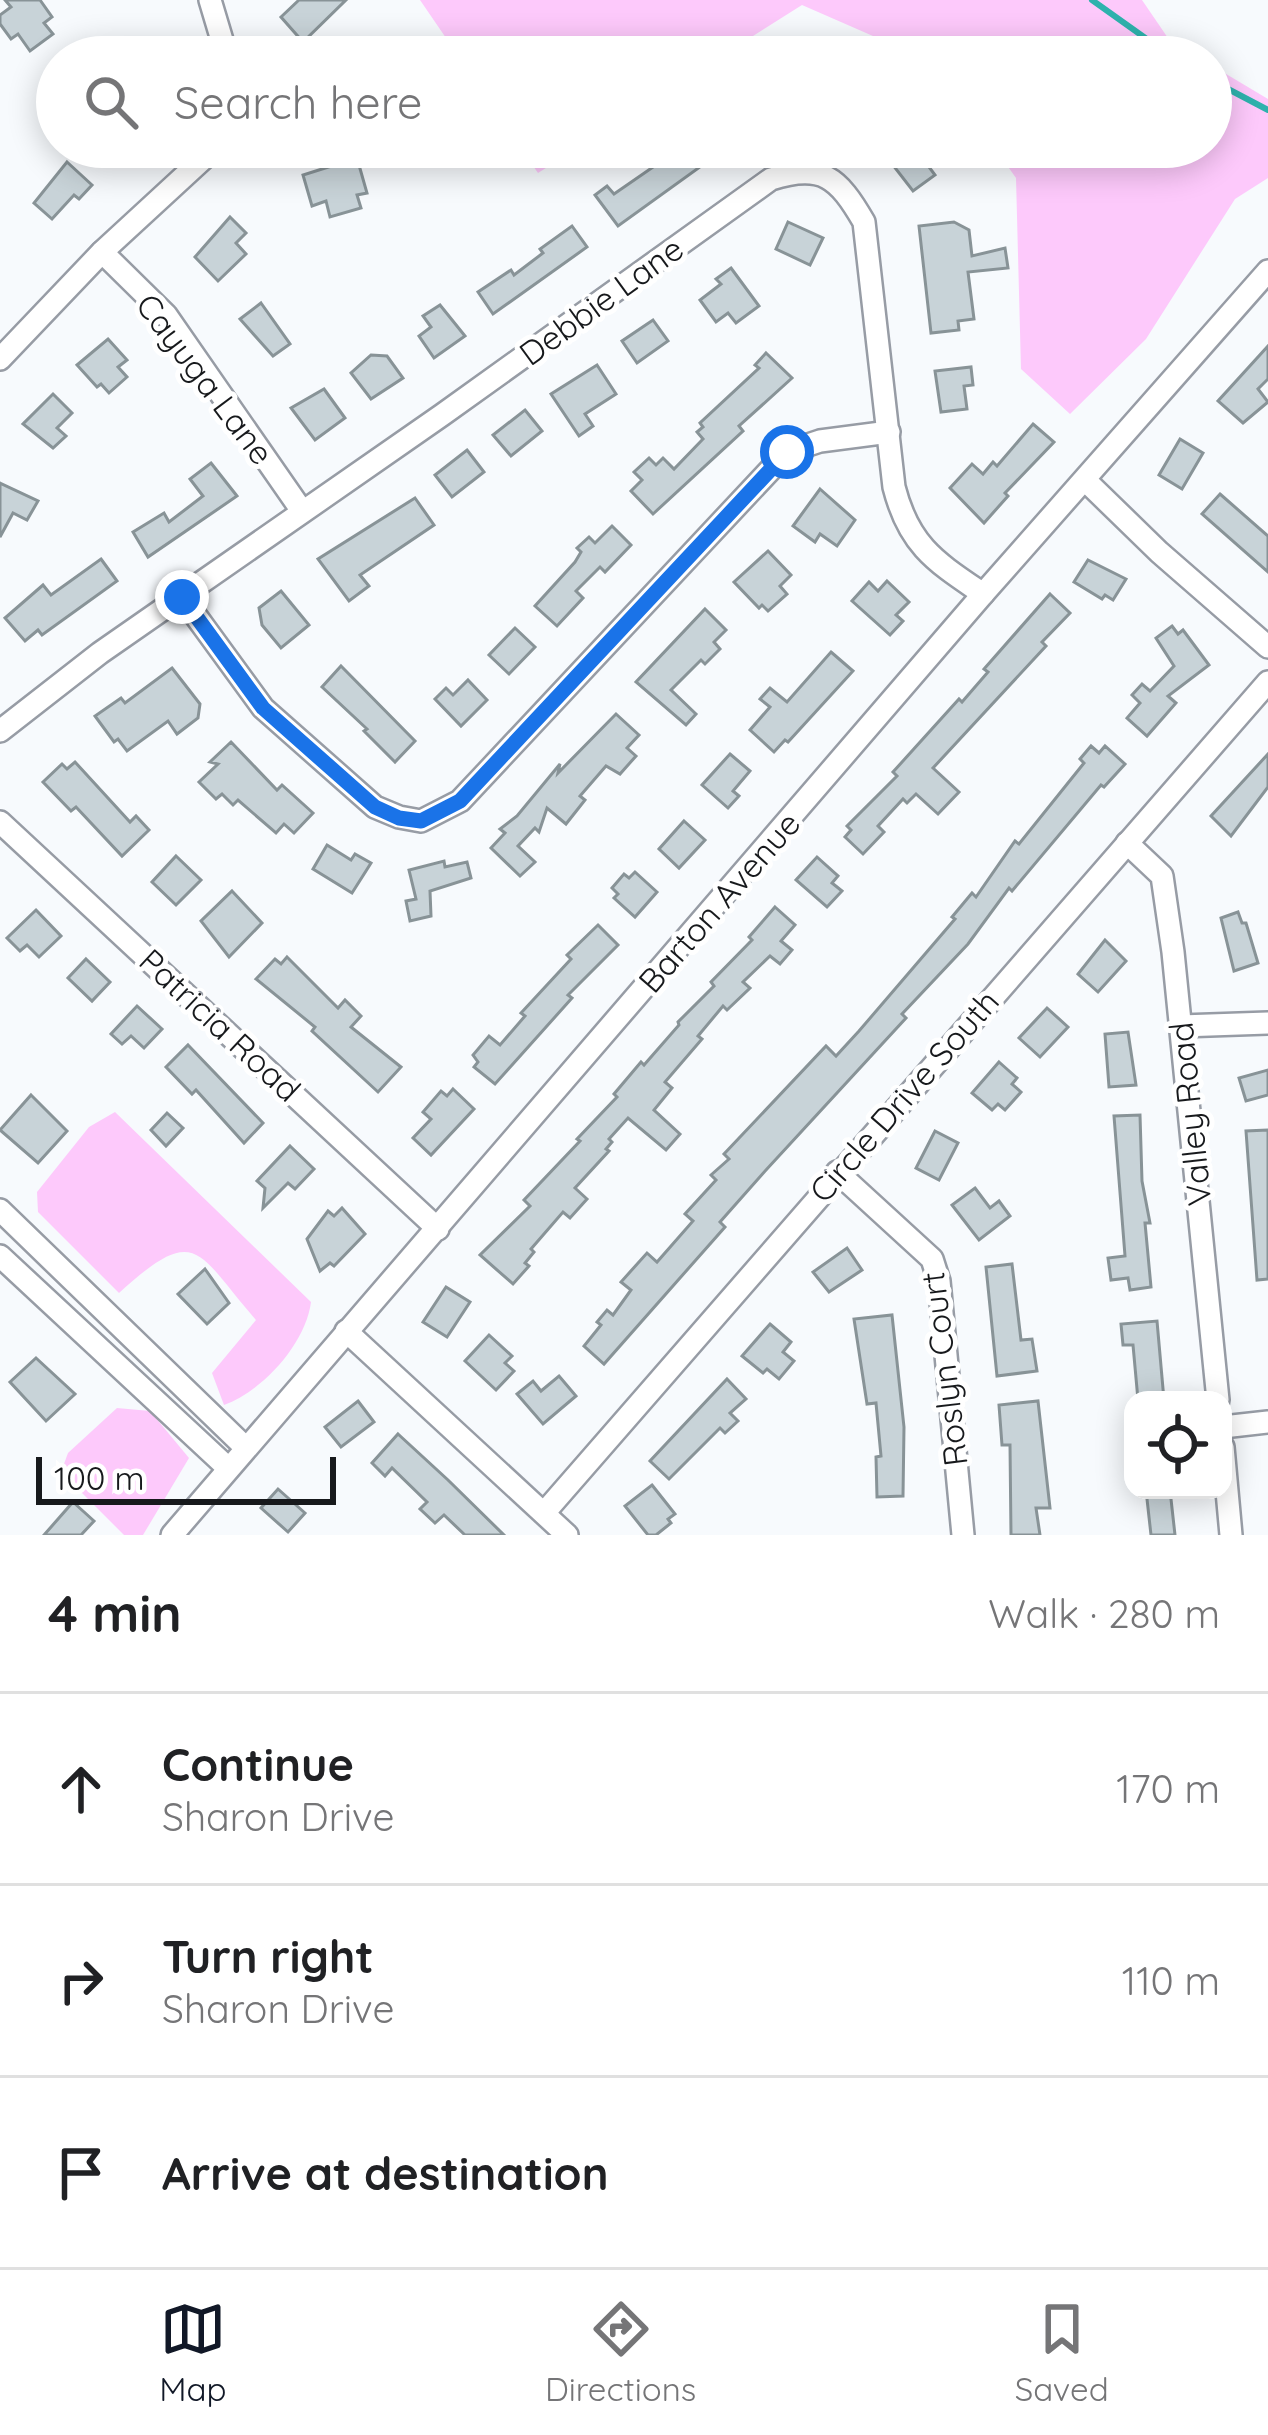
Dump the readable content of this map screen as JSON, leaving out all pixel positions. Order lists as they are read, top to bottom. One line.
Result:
{"streets":{"street":["Debbie Lane","Cayuga Lane","Barton Avenue","Patricia Road","Circle Drive South","Valley Road","Roslyn Court"]},"crossings":[["Debbie Lane","Cayuga Lane"],["Debbie Lane","Barton Avenue"],["Barton Avenue","Patricia Road"],["Circle Drive South","Valley Road"],["Circle Drive South","Roslyn Court"]],"scale_bar":"100 m","page":{"search":"Search here","scale":"100 m","heading":["4 min","Walk · 280 m"],"list":[["Continue","Sharon Drive","170 m"],["Turn right","Sharon Drive","110 m"],"Arrive at destination"],"nav":["Map","Directions","Saved"]}}
